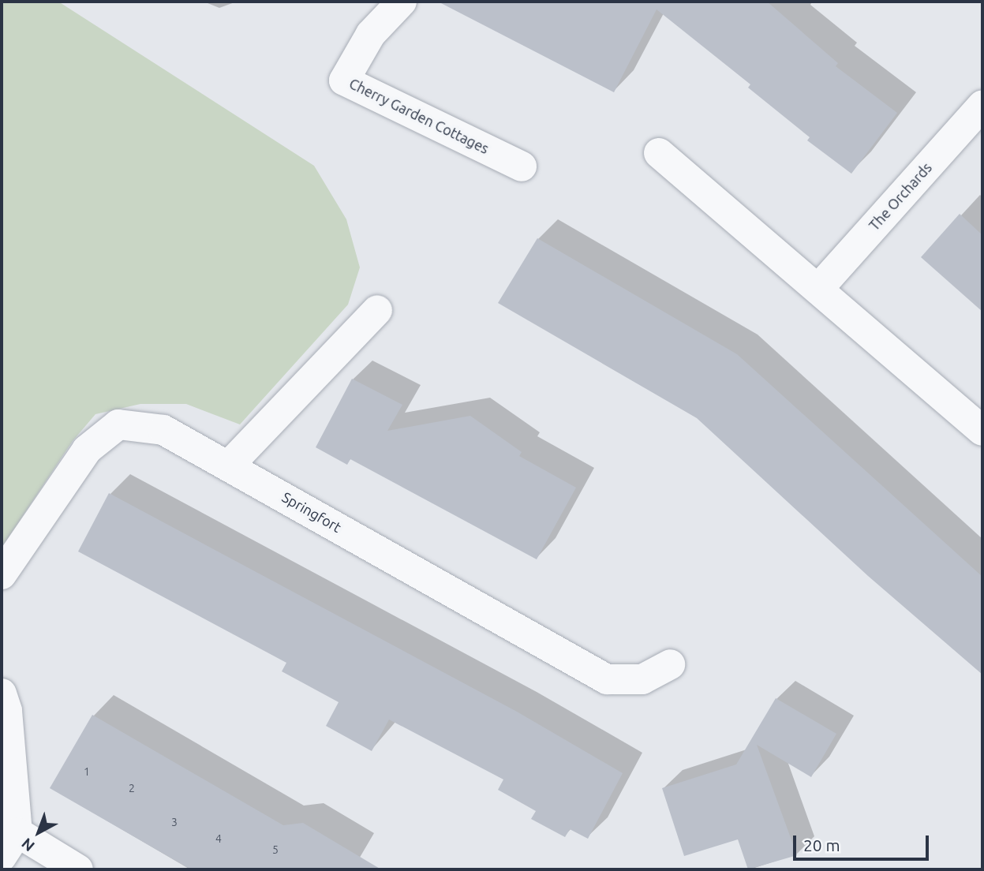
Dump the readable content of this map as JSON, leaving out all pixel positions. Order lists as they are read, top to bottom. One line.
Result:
{"streets":{"street":["Cherry Garden Cottages","The Orchards","Springfort"]},"house_numbers":["1","2","3","4","5"],"scale_bar":"20 m","north":"bottom left"}
